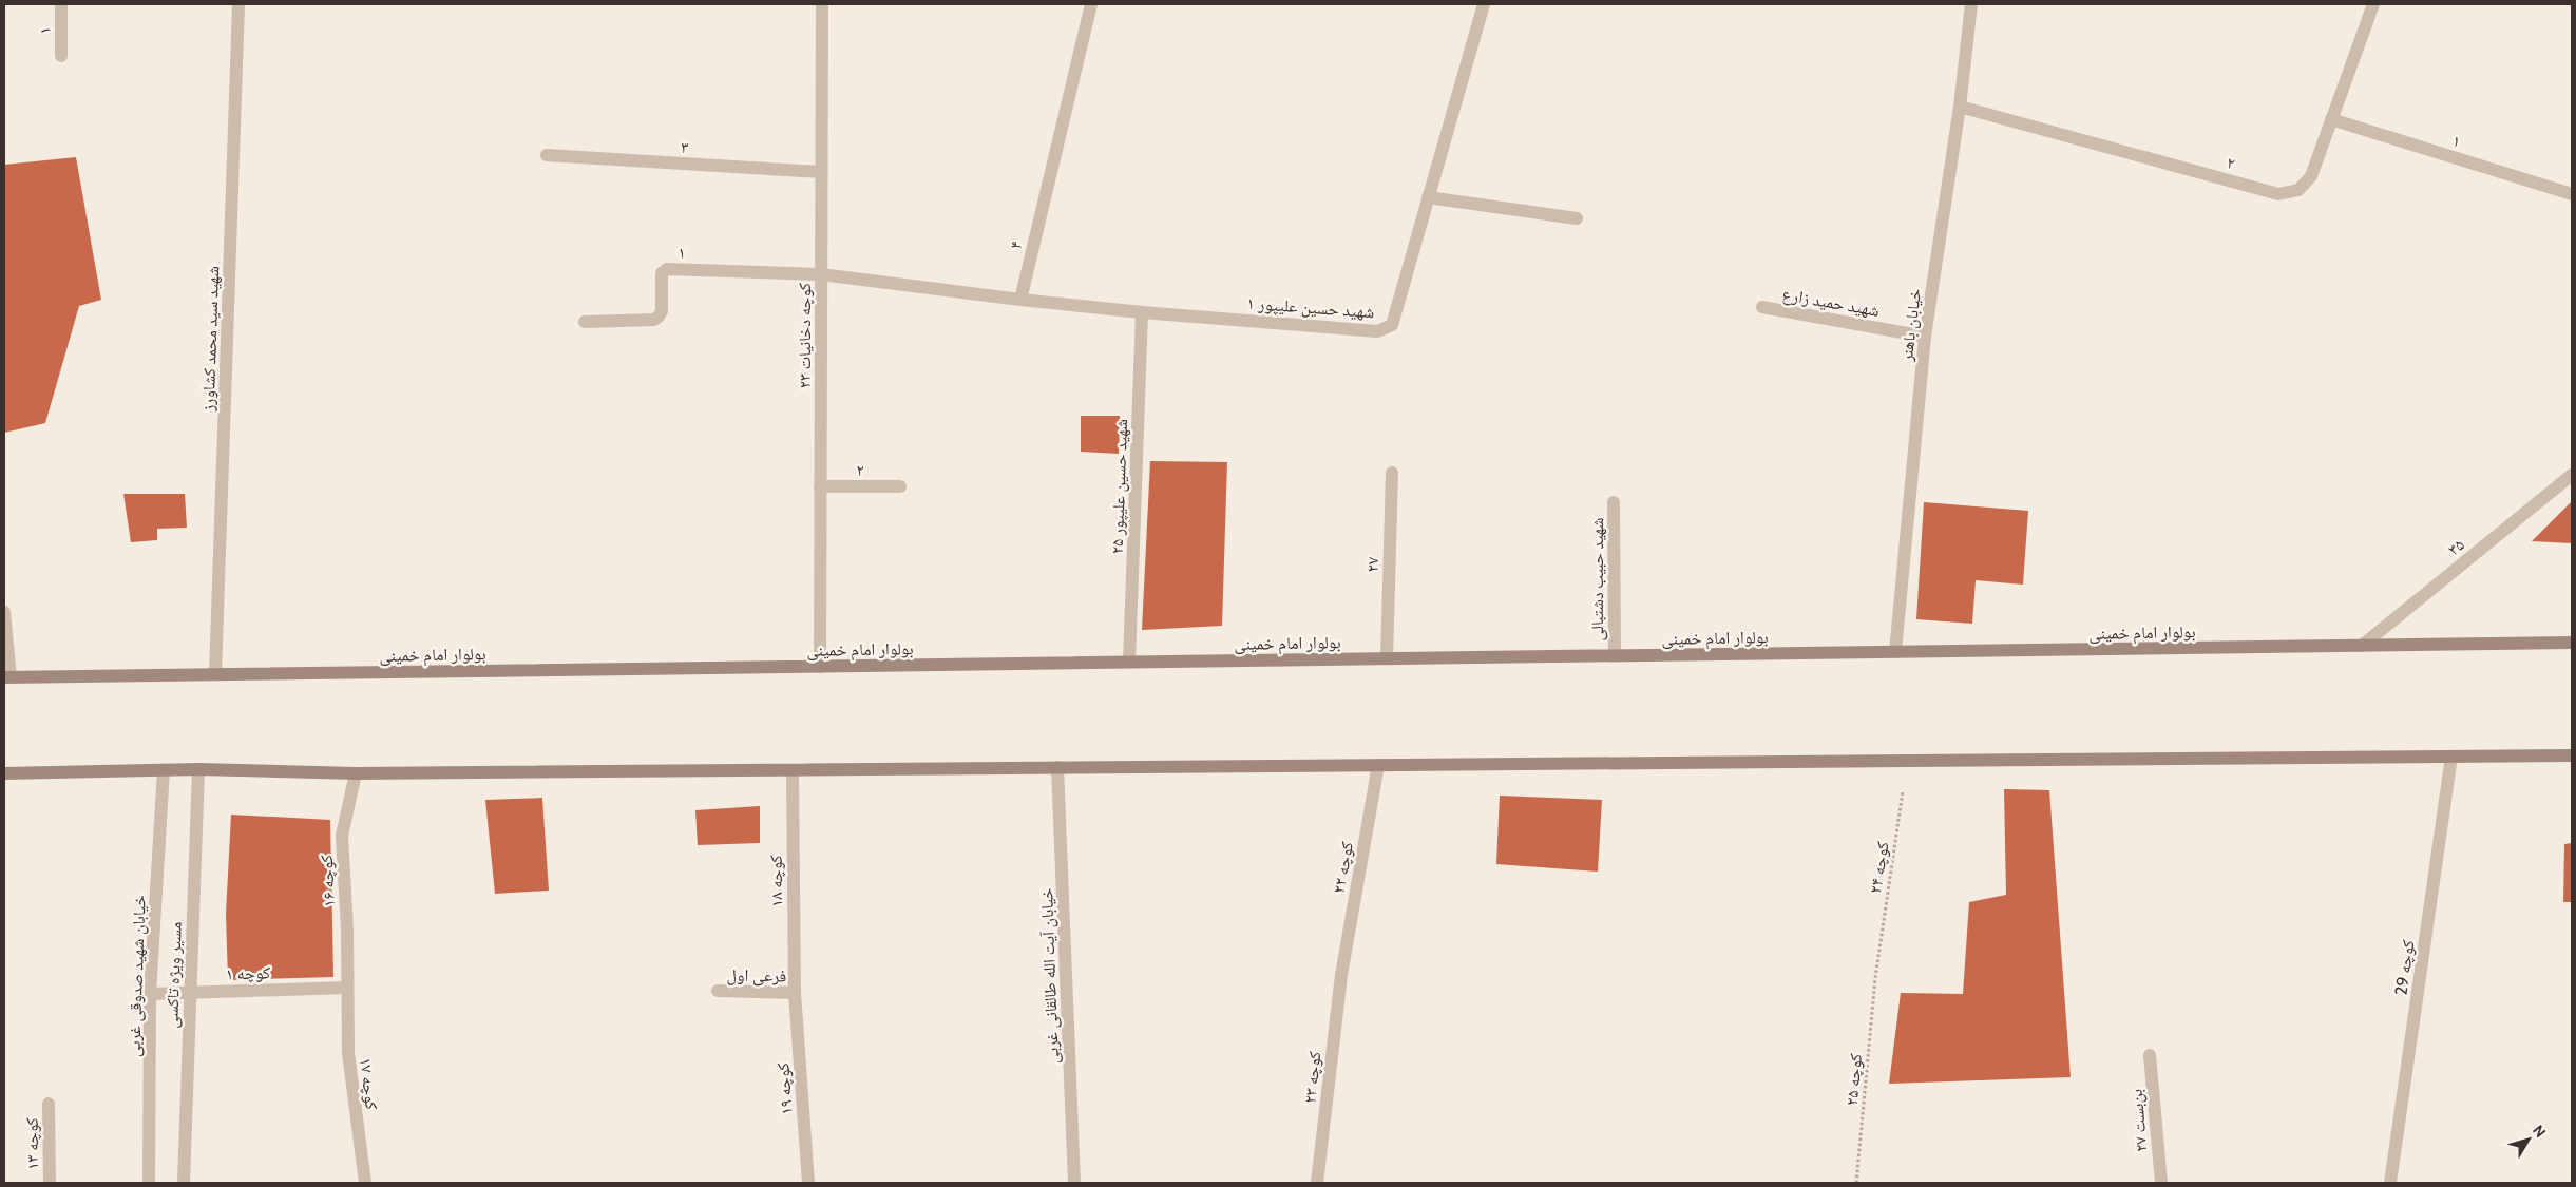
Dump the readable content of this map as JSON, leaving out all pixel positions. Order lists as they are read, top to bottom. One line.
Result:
{"streets":{"main road":["بولوار امام خمینی"],"street":["۱","۳","۲","۴","شهید حمید زارع","شهید حسین علیپور ۱","خیابان باهنر","کوچه دخانیات ۲۳","شهید سید محمد کشاورز","شهید حسین علیپور ۲۵","۳۵","۲۷","شهید حبیب دشتبالی","کوچه ۲۲","کوچه ۱۶","کوچه ۱۸","کوچه 29","کوچه ۱","مسیر ویژه تاکسی","فرعی اول","خیابان شهید صدوقی غربی","خیابان آیت الله طالقانی غربی","کوچه ۲۳","کوچه ۱۷","کوچه ۱۹","بن‌بست ۲۷","کوچه ۱۳"],"path":["کوچه ۲۴","کوچه ۲۵"]},"crossings":[["۱","۲"],["۱","کوچه دخانیات ۲۳"],["۳","کوچه دخانیات ۲۳"],["۲","خیابان باهنر"],["۲","کوچه دخانیات ۲۳"],["۴","شهید حسین علیپور ۱"],["شهید حمید زارع","خیابان باهنر"],["شهید حسین علیپور ۱","شهید حسین علیپور ۲۵"],["خیابان باهنر","بولوار امام خمینی"],["کوچه دخانیات ۲۳","بولوار امام خمینی"],["شهید سید محمد کشاورز","بولوار امام خمینی"],["شهید حسین علیپور ۲۵","بولوار امام خمینی"],["۳۵","بولوار امام خمینی"],["۲۷","بولوار امام خمینی"],["شهید حبیب دشتبالی","بولوار امام خمینی"],["کوچه ۲۲","کوچه ۲۳"],["کوچه ۲۴","کوچه ۲۵"],["کوچه ۱۶","کوچه ۱"],["کوچه ۱۶","کوچه ۱۷"],["کوچه ۱۸","فرعی اول"],["کوچه ۱۸","کوچه ۱۹"],["کوچه ۱","مسیر ویژه تاکسی"],["کوچه ۱","خیابان شهید صدوقی غربی"],["کوچه ۱","کوچه ۱۷"],["فرعی اول","کوچه ۱۹"]],"north":"top right"}
